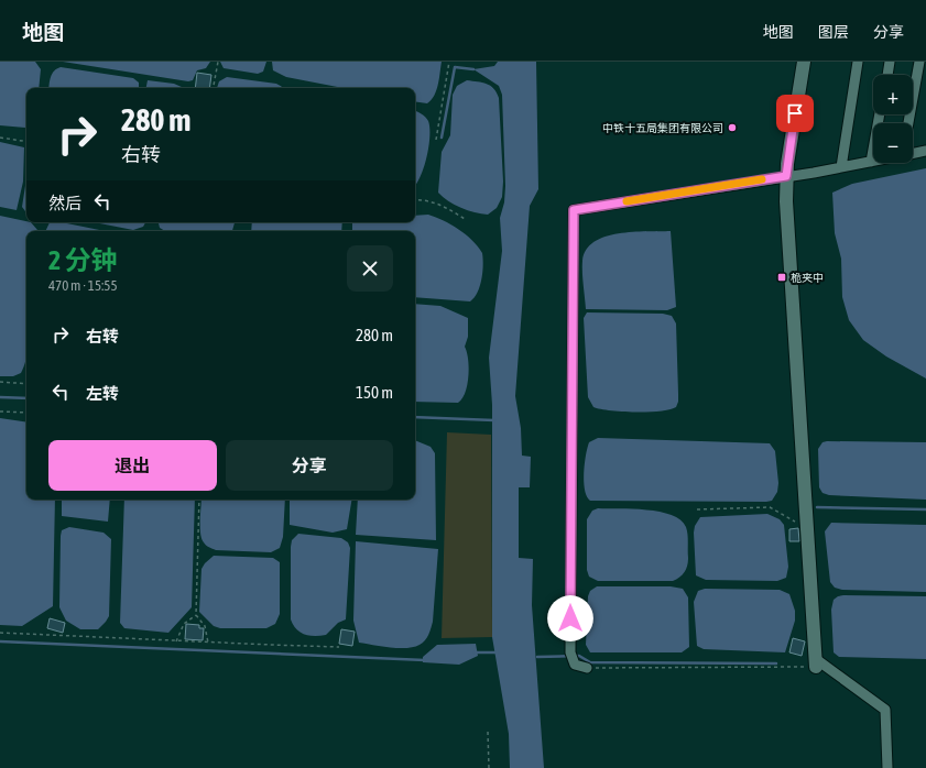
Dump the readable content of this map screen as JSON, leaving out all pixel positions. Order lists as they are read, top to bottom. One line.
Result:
{"places":{"other":["中铁十五局集团有限公司"],"transit":["桅夹中"]},"page":{"header":"地图","nav":["地图","图层","分享"],"map_buttons":["+","−"],"turn":["280 m","右转"],"then":"然后","heading":["2 分钟","470 m · 15:55"],"list":[{"name":"右转","value":"280 m"},{"name":"左转","value":"150 m"}],"buttons":["退出","分享"]}}
